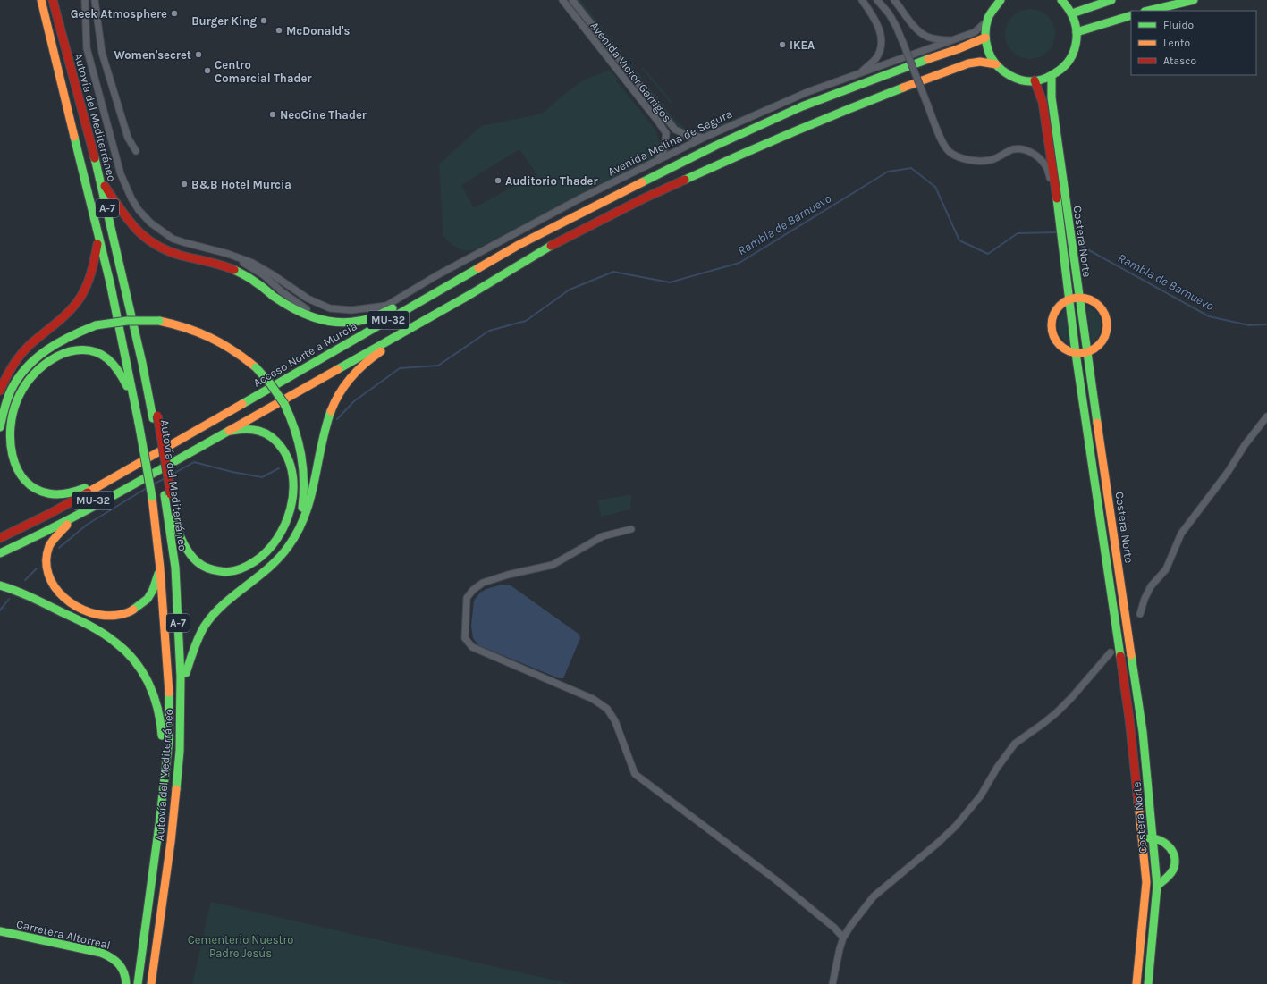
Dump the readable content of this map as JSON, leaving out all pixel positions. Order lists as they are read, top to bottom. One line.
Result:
{"streets":{"main road":["Autovía del Mediterráneo","Avenida Molina de Segura","A-7","Costera Norte","MU-32","Acceso Norte a Murcia","Carretera Altorreal"],"street":["Avenida Víctor Garrigos"]},"crossings":[["Avenida Víctor Garrigos","Avenida Molina de Segura"],["Avenida Molina de Segura","Acceso Norte a Murcia"]],"water":["Rambla de Barnuevo"],"parks":["Cementerio Nuestro Padre Jesús"],"places":["Geek Atmosphere","Burger King","McDonald's","IKEA","Women'secret","Centro Comercial Thader","NeoCine Thader","Auditorio Thader","B&B Hotel Murcia"],"legend":["Fluido","Lento","Atasco"]}
